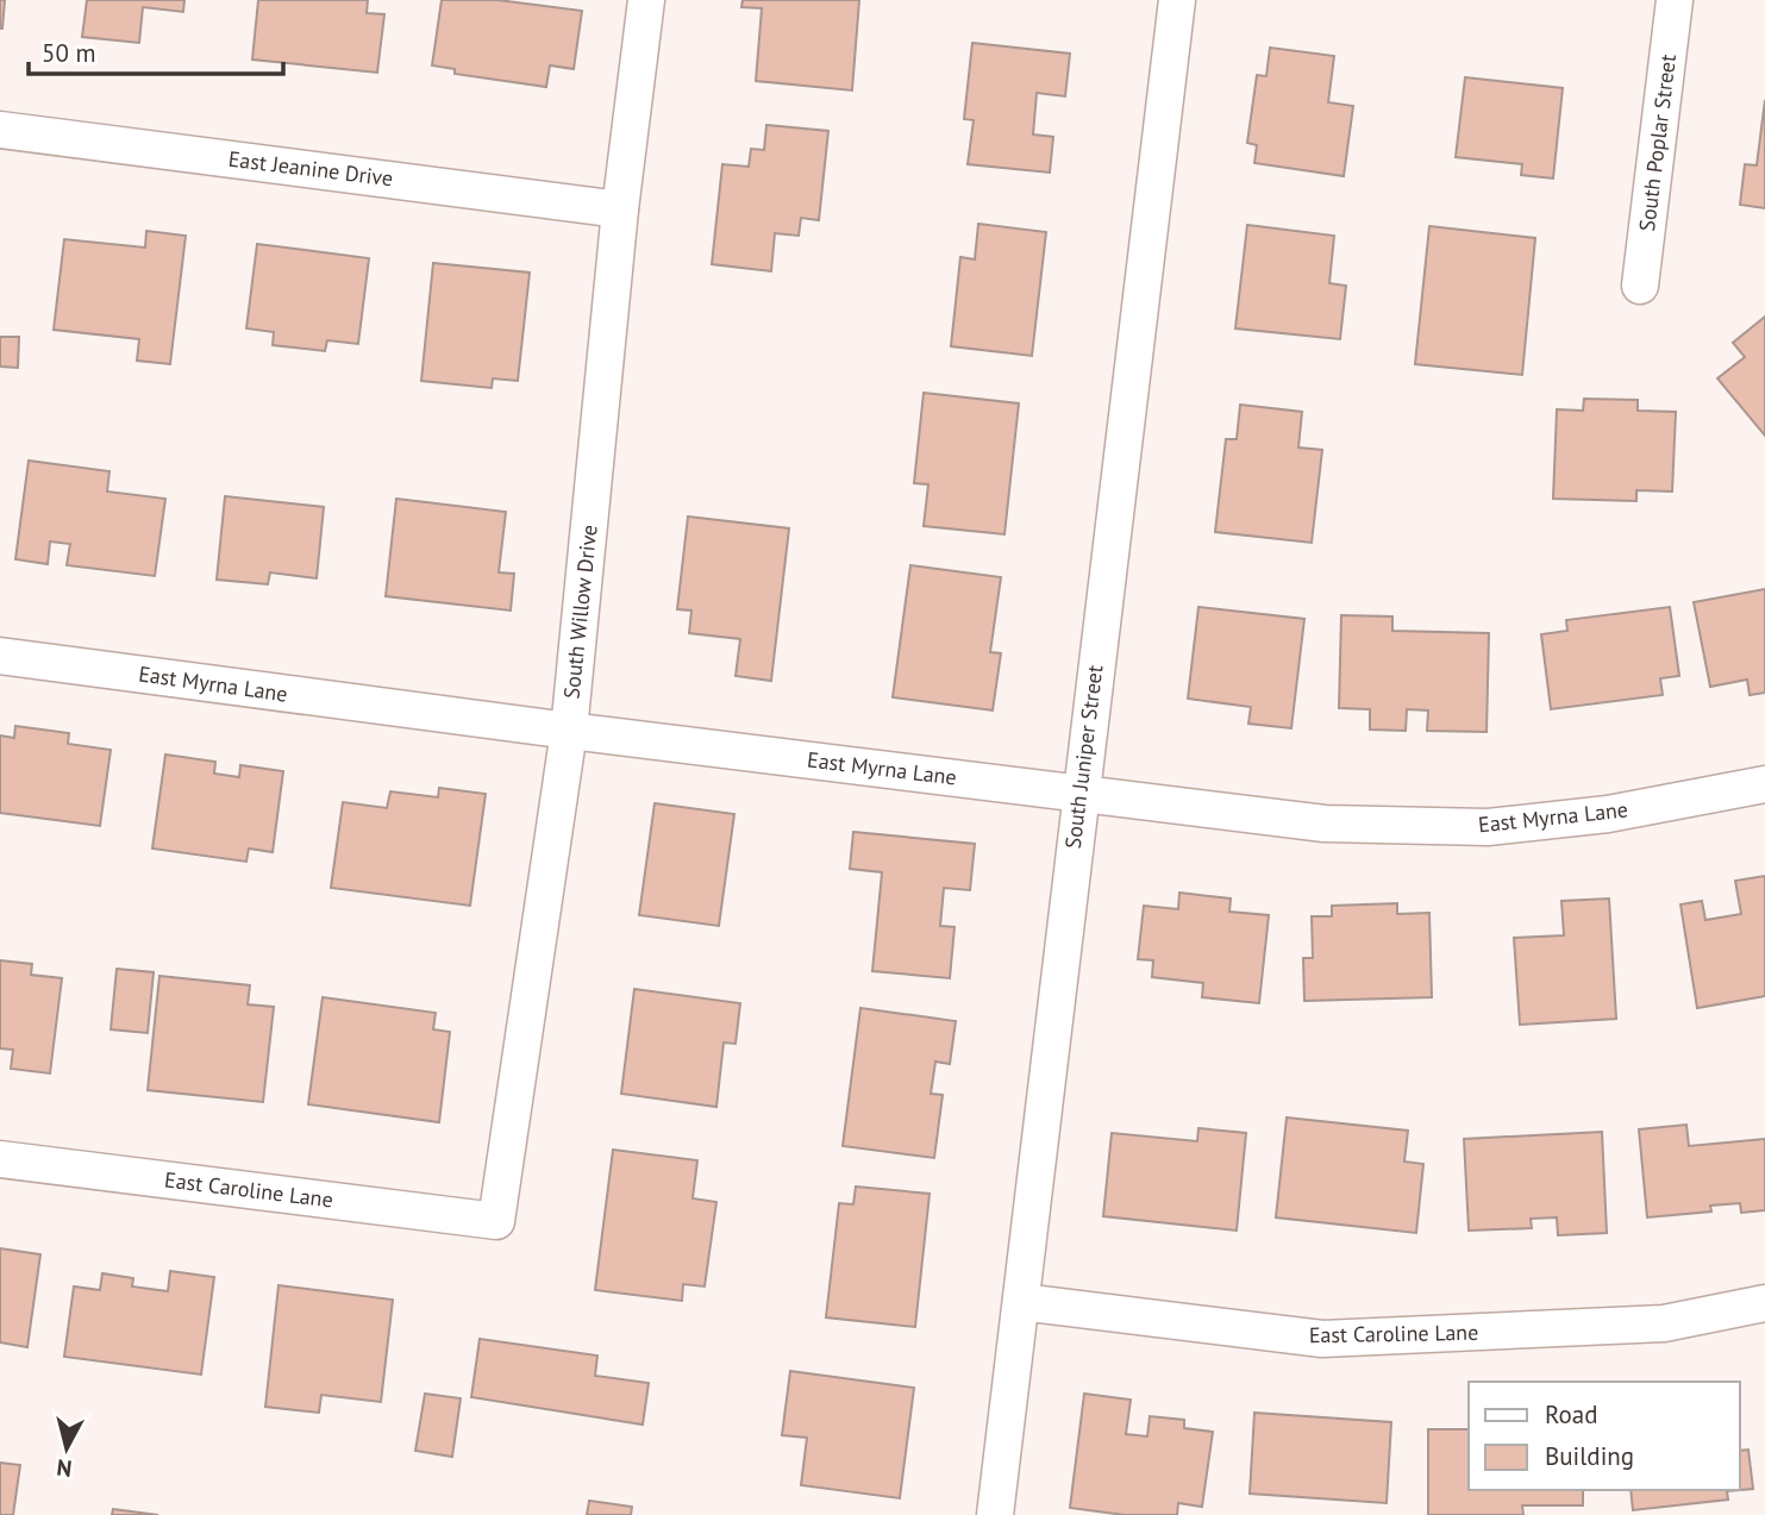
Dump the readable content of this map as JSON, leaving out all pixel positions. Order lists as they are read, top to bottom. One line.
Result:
{"streets":{"street":["South Poplar Street","East Jeanine Drive","South Willow Drive","East Myrna Lane","South Juniper Street","East Caroline Lane"]},"crossings":[["East Jeanine Drive","South Willow Drive"],["South Willow Drive","East Myrna Lane"],["South Willow Drive","East Caroline Lane"],["East Myrna Lane","South Juniper Street"],["South Juniper Street","East Caroline Lane"]],"legend":["Road","Building"],"scale_bar":"50 m","north":"bottom"}
